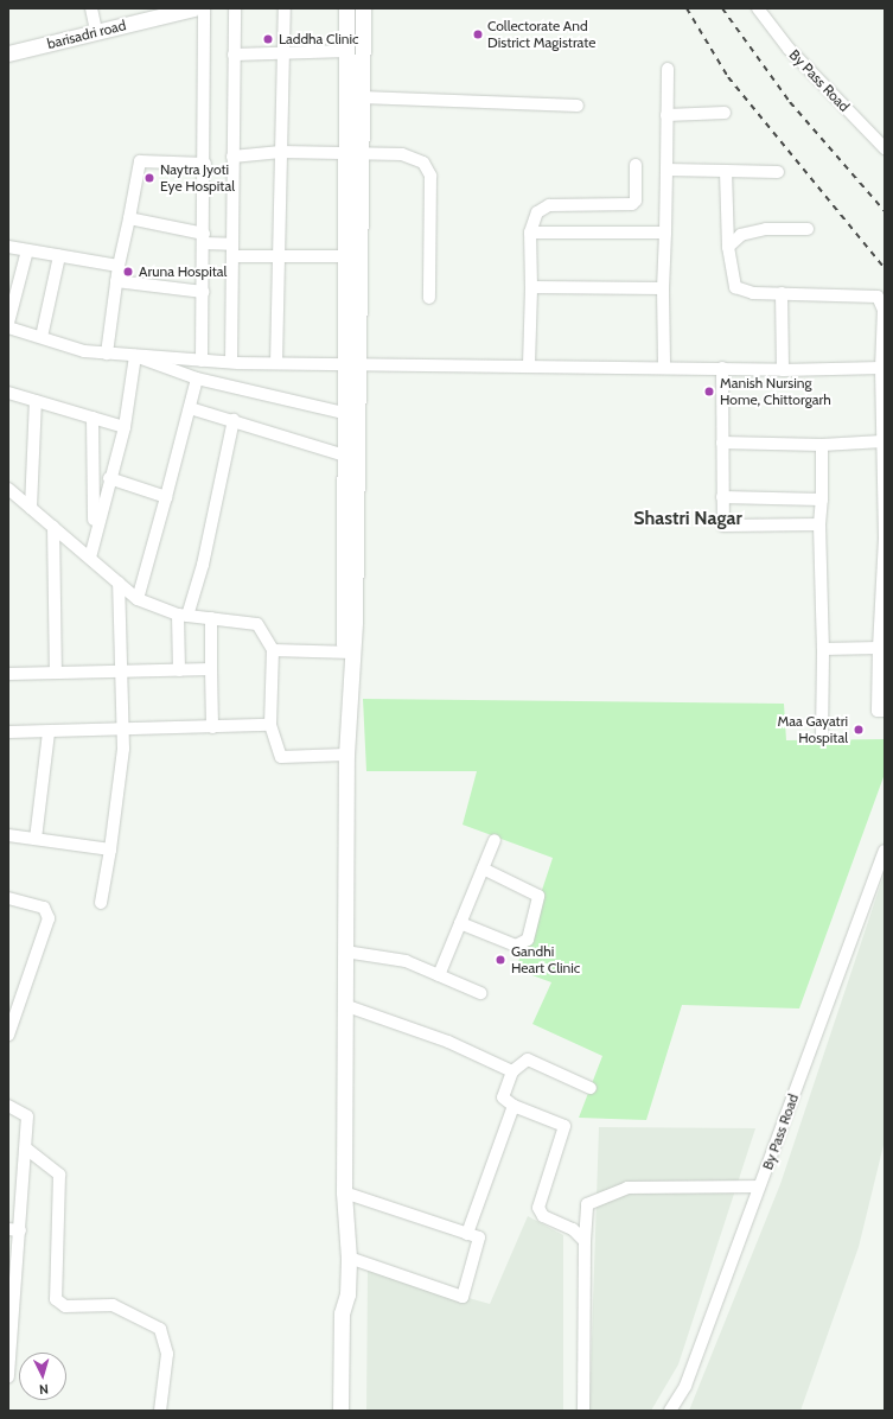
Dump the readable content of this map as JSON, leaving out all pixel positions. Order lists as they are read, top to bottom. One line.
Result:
{"streets":{"main road":["barisadri road"],"street":["By Pass Road"]},"districts":["Shastri Nagar"],"places":["Collectorate And District Magistrate","Laddha Clinic","Naytra Jyoti Eye Hospital","Aruna Hospital","Manish Nursing Home, Chittorgarh","Maa Gayatri Hospital","Gandhi Heart Clinic"],"north":"bottom"}
